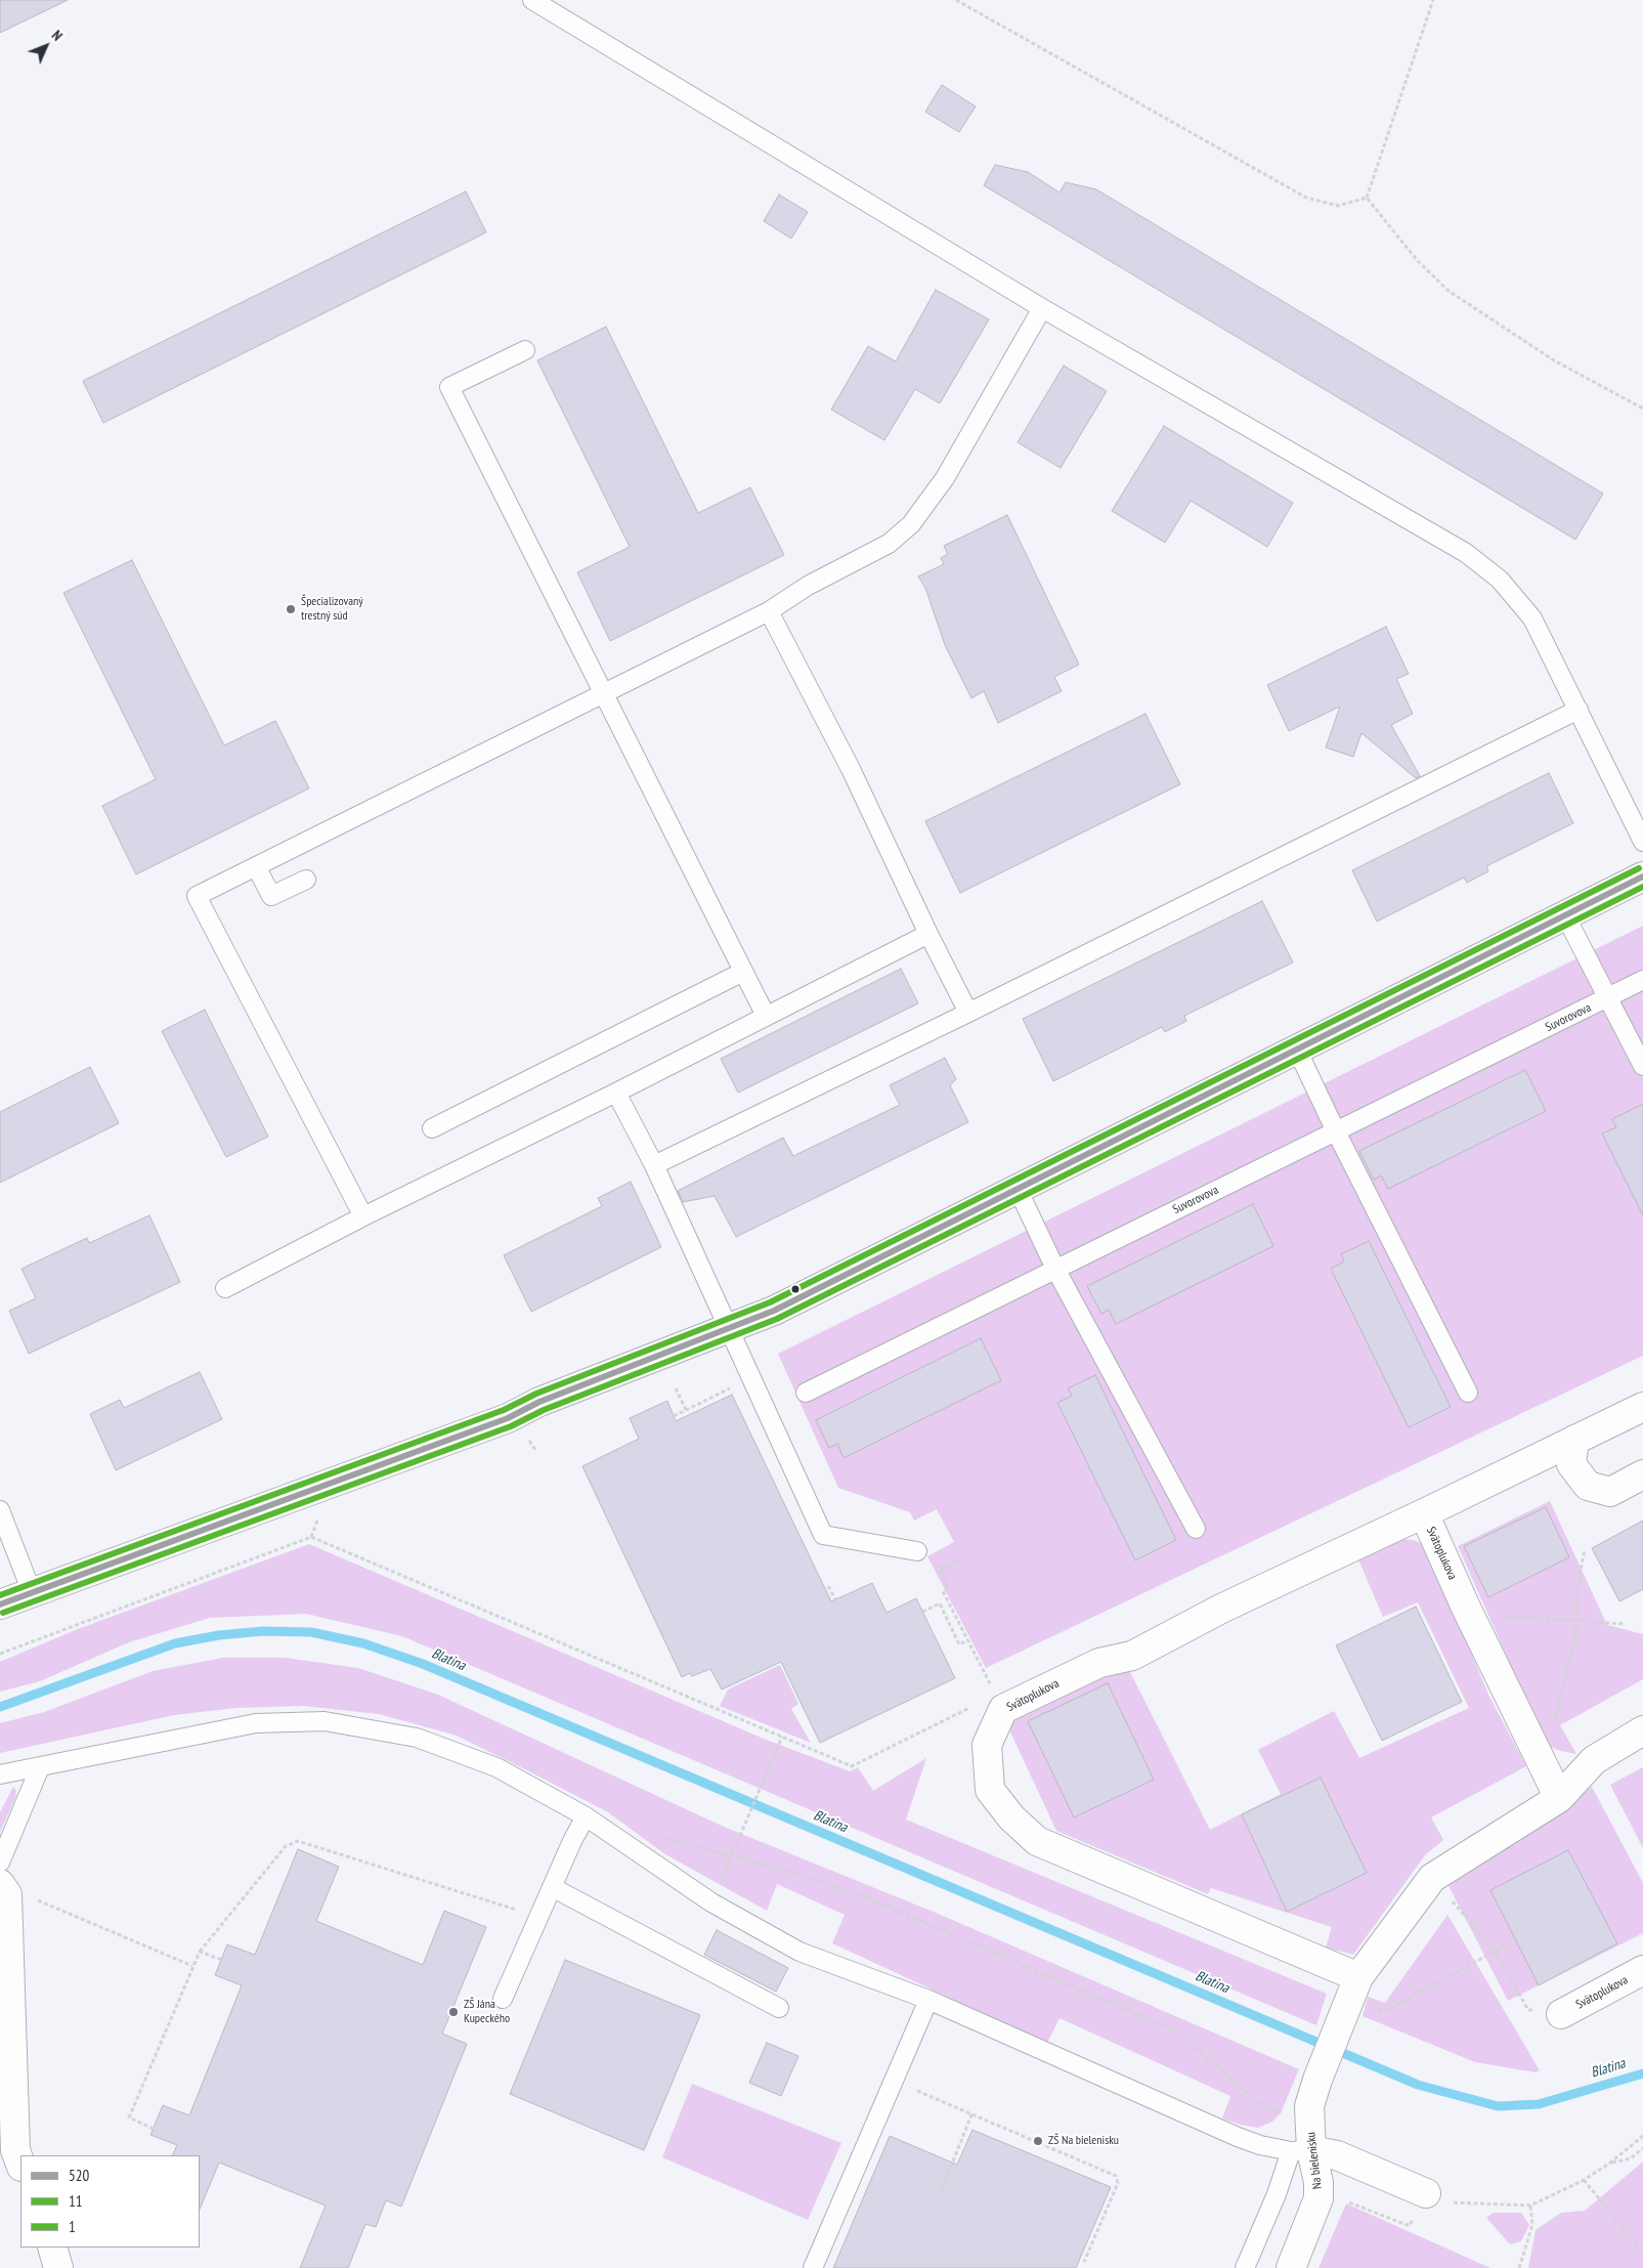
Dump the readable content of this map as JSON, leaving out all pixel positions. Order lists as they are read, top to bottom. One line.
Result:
{"streets":{"street":["Svätoplukova","Na bielenisku"],"lane":["Suvorovova"]},"crossings":[["Svätoplukova","Na bielenisku"]],"water":["Blatina"],"places":["Špecializovaný trestný súd","ZŠ Jána Kupeckého","ZŠ Na bielenisku"],"lines":["transit line 1","transit line 520","transit line 11"],"legend":["520","11","1"],"north":"top right"}
